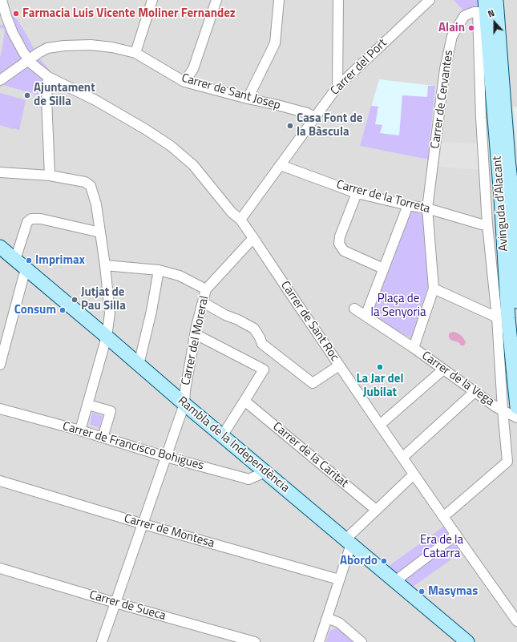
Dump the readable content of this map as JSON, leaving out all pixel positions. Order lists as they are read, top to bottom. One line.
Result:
{"streets":{"main road":["Avinguda d'Alacant","Rambla de la Independència"],"street":["Carrer del Port","Carrer de Sant Josep","Carrer de Cervantes","Carrer de la Torreta","Carrer de Sant Roc","Carrer del Moreral","Carrer de la Vega","Carrer de Francisco Bohigues","Carrer de la Caritat","Carrer de Montesa","Carrer de Sueca"]},"crossings":[["Carrer del Port","Carrer de Sant Josep"],["Carrer del Port","Carrer de la Torreta"],["Carrer del Port","Carrer de Sant Roc"],["Carrer de Sant Josep","Carrer de Sant Roc"],["Carrer de Cervantes","Carrer de la Torreta"],["Carrer de Cervantes","Avinguda d'Alacant"],["Carrer de la Torreta","Avinguda d'Alacant"],["Avinguda d'Alacant","Carrer de Sant Roc"],["Avinguda d'Alacant","Carrer de la Vega"],["Carrer de Sant Roc","Carrer del Moreral"],["Carrer del Moreral","Rambla de la Independència"],["Carrer del Moreral","Carrer de Francisco Bohigues"],["Carrer del Moreral","Carrer de Montesa"],["Carrer del Moreral","Carrer de Sueca"],["Rambla de la Independència","Carrer de Francisco Bohigues"]],"parks":["Plaça de la Senyoria","Era de la Catarra"],"places":["Farmacia Luis Vicente Moliner Fernandez","Alain","Ajuntament de Silla","Casa Font de la Bàscula","Imprimax","Jutjat de Pau Silla","Consum","La Jar del Jubilat","Abordo","Masymas"],"north":"top"}
